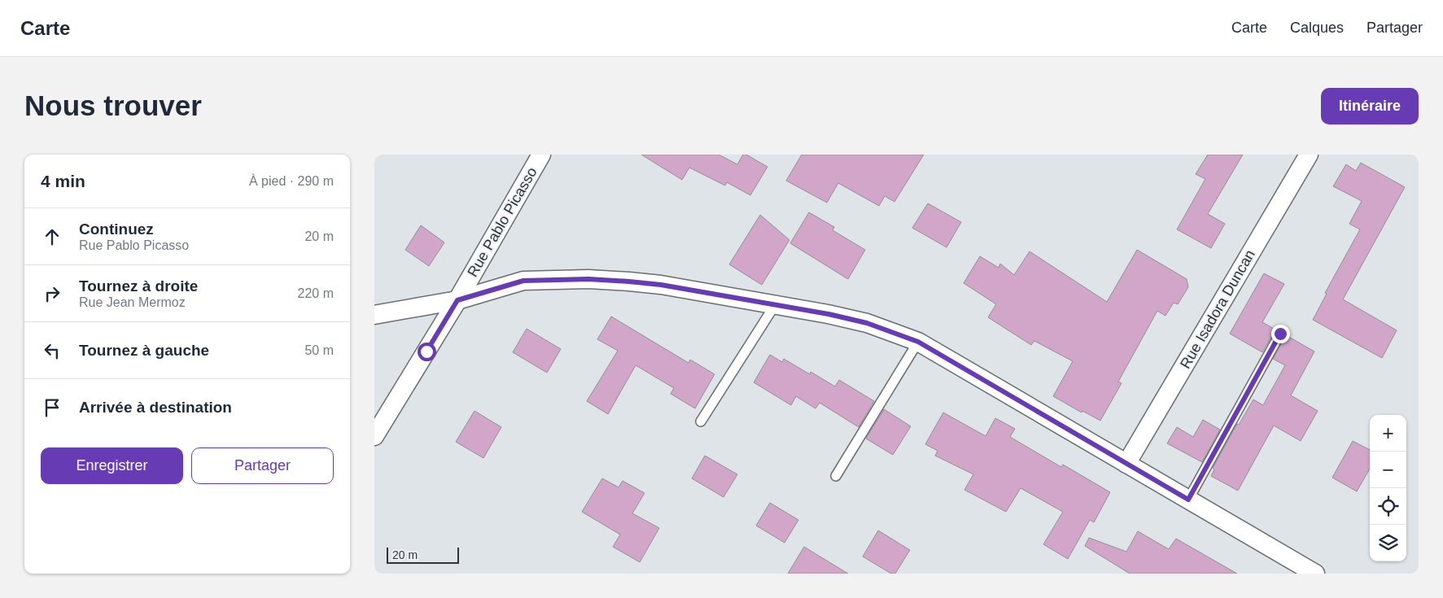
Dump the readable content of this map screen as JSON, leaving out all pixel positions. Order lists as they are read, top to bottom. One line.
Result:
{"streets":{"street":["Rue Pablo Picasso","Rue Isadora Duncan"]},"scale_bar":"20 m","page":{"header":"Carte","nav":["Carte","Calques","Partager"],"buttons":["Itinéraire",["Enregistrer","Partager"]],"title":"Nous trouver","heading":["4 min","À pied · 290 m"],"list":[["Continuez","Rue Pablo Picasso","20 m"],["Tournez à droite","Rue Jean Mermoz","220 m"],["Tournez à gauche","50 m"],"Arrivée à destination"],"map_buttons":["+","−"],"scale":"20 m"}}
